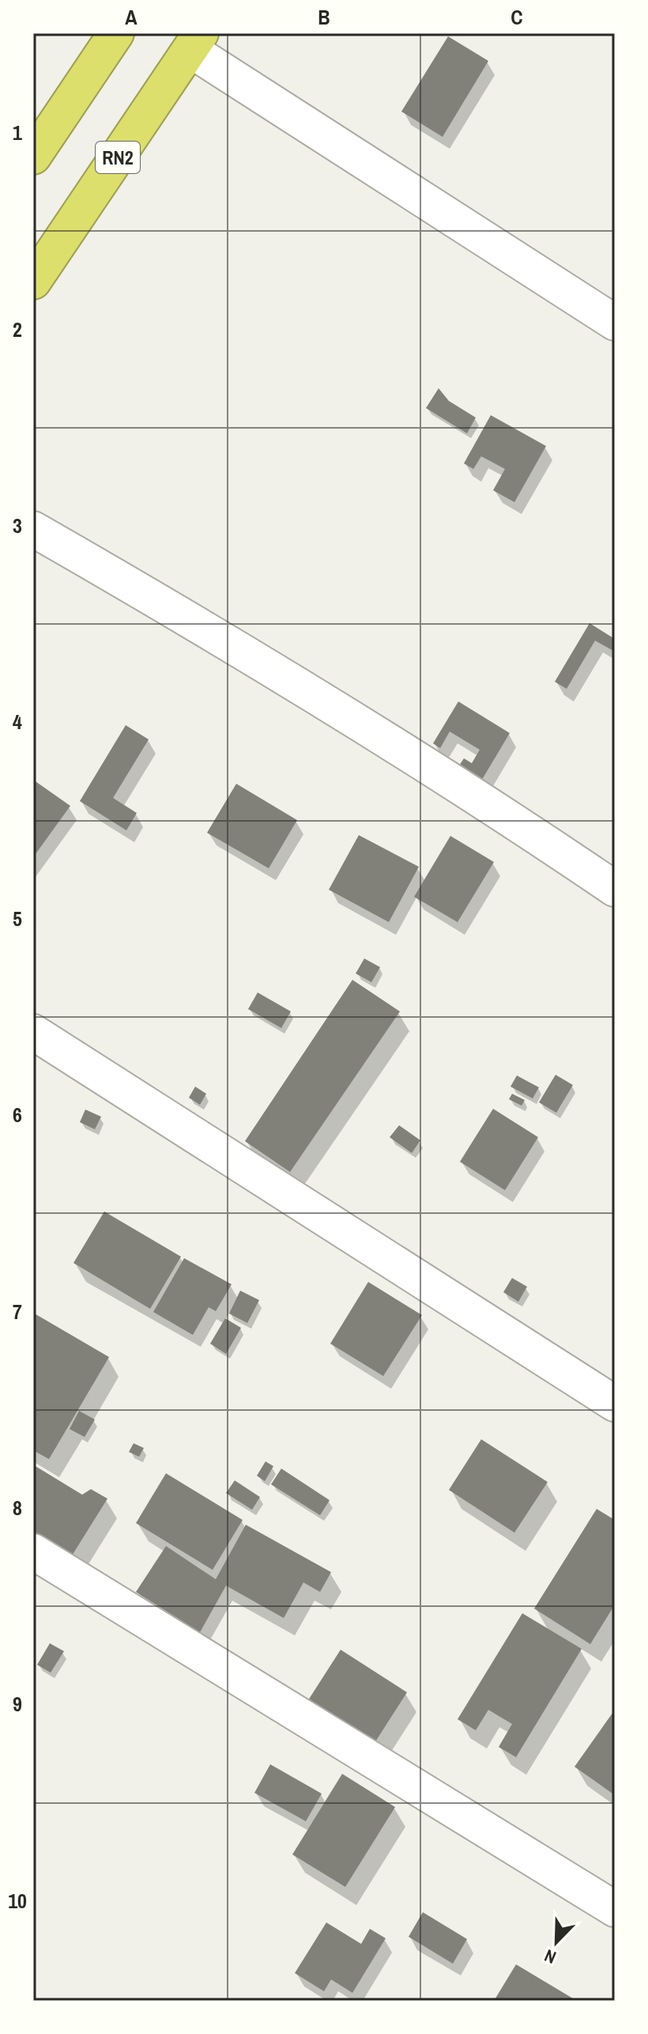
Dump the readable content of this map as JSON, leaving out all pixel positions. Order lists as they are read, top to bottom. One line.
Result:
{"streets":{"highway":["RN2"]},"north":"bottom left","grid":{"columns":["A","B","C"],"rows":["1","2","3","4","5","6","7","8","9","10"]}}
